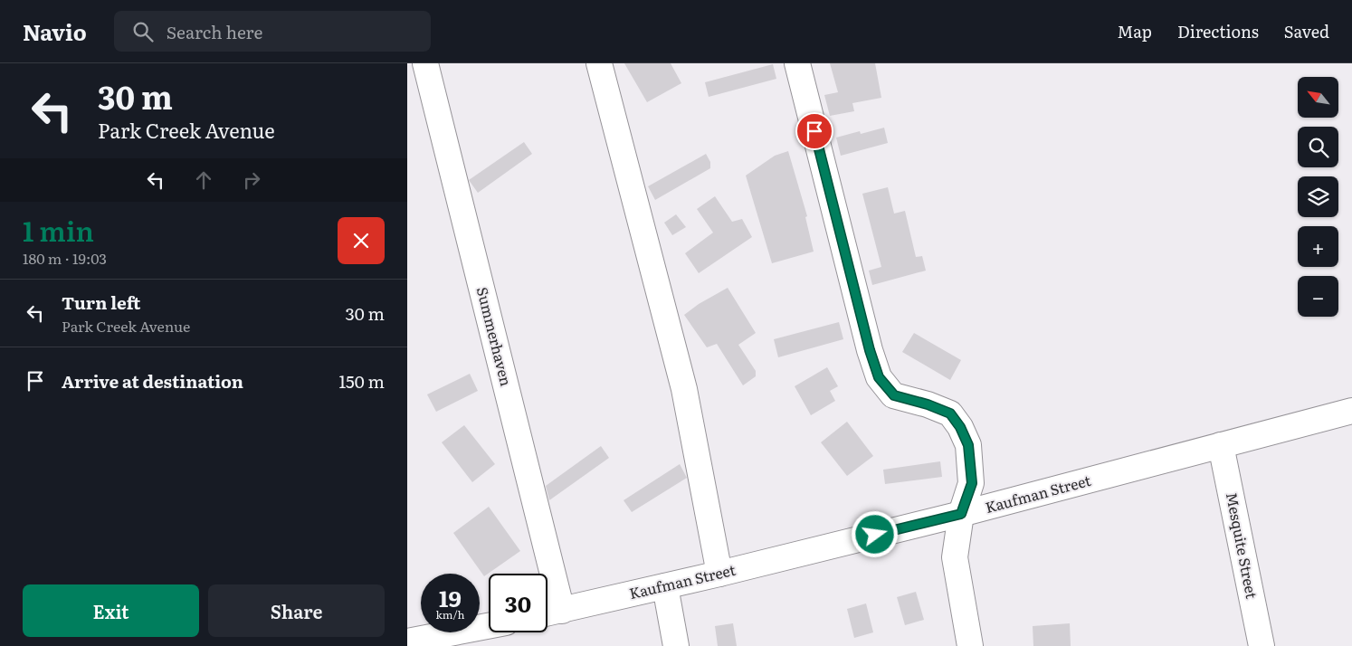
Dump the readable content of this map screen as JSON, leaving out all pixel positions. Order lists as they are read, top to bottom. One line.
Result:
{"streets":{"street":["Summerhaven","Kaufman Street","Mesquite Street"]},"crossings":[["Summerhaven","Kaufman Street"],["Kaufman Street","Mesquite Street"]],"north":"top left","page":{"header":"Navio","search":"Search here","nav":["Map","Directions","Saved"],"turn":["30 m","Park Creek Avenue"],"map_buttons":["+","−"],"heading":["1 min","180 m · 19:03"],"list":[{"name":"Turn left","note":"Park Creek Avenue","value":"30 m"},{"name":"Arrive at destination","value":"150 m"}],"speed":"19 km/h","limit":"30","buttons":["Exit","Share"]}}
